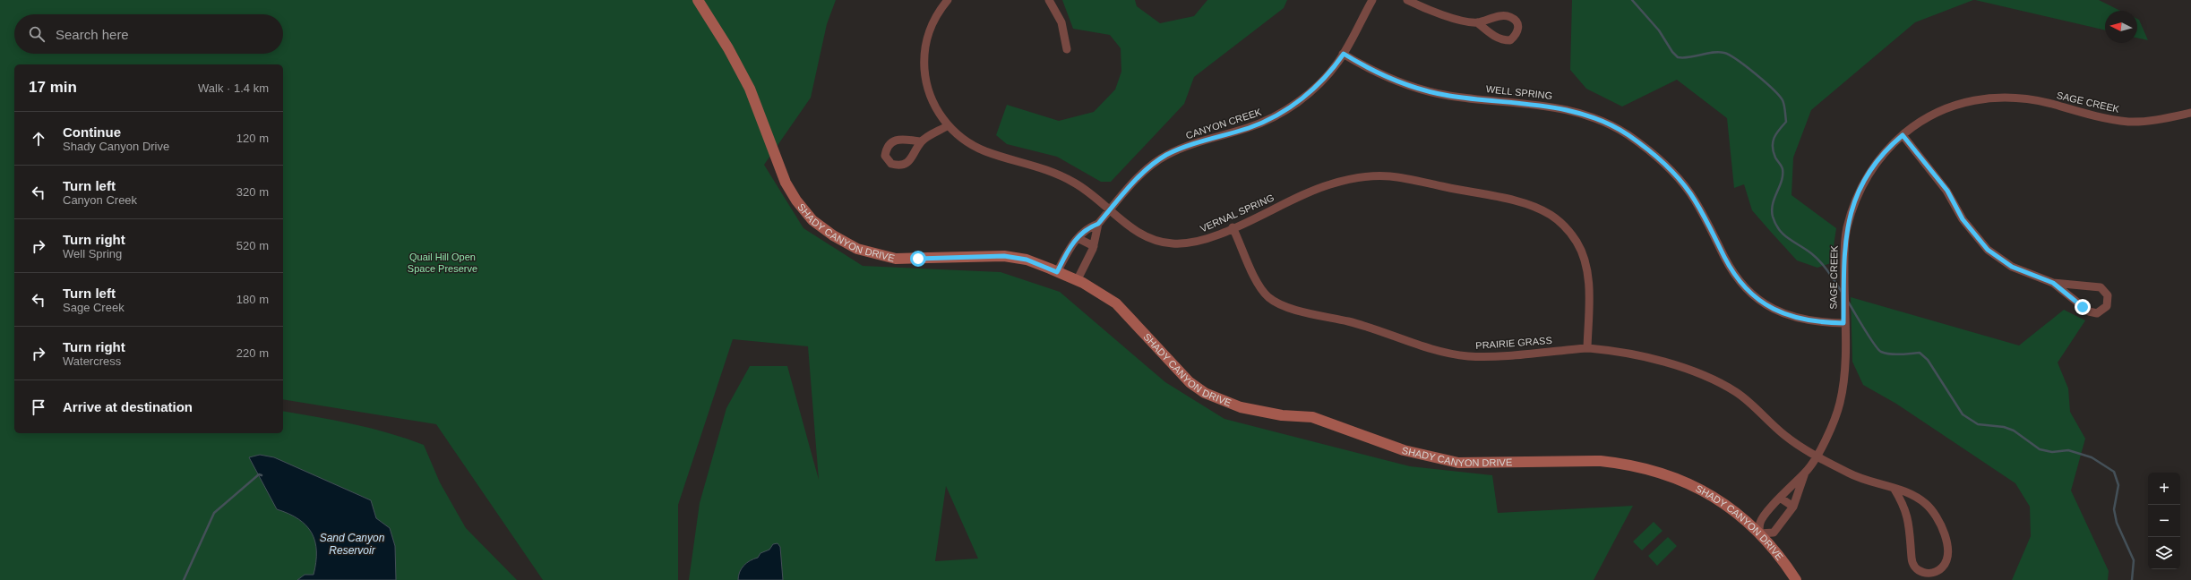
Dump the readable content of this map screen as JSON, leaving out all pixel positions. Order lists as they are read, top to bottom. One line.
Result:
{"streets":{"street":["WELL SPRING","SAGE CREEK","CANYON CREEK","VERNAL SPRING","SHADY CANYON DRIVE","PRAIRIE GRASS"]},"crossings":[["WELL SPRING","SAGE CREEK"],["WELL SPRING","CANYON CREEK"],["SAGE CREEK","SHADY CANYON DRIVE"],["SAGE CREEK","PRAIRIE GRASS"],["CANYON CREEK","VERNAL SPRING"],["CANYON CREEK","SHADY CANYON DRIVE"],["VERNAL SPRING","PRAIRIE GRASS"]],"water":["Sand Canyon Reservoir"],"parks":["Quail Hill Open Space Preserve"],"north":"left","page":{"search":"Search here","heading":["17 min","Walk · 1.4 km"],"list":[["Continue","Shady Canyon Drive","120 m"],["Turn left","Canyon Creek","320 m"],["Turn right","Well Spring","520 m"],["Turn left","Sage Creek","180 m"],["Turn right","Watercress","220 m"],"Arrive at destination"],"map_buttons":["+","−"]}}
